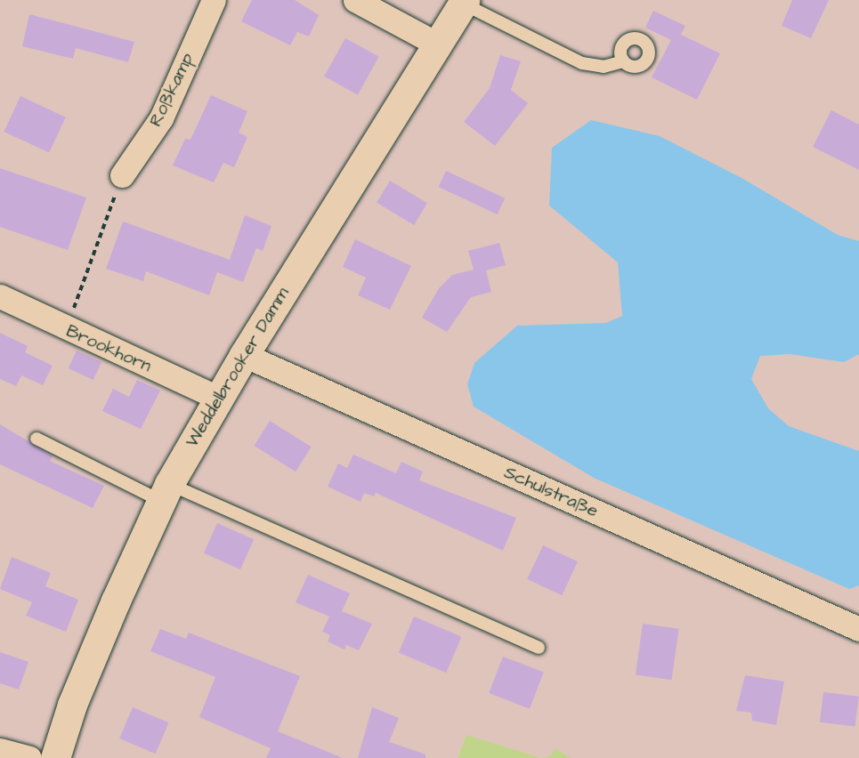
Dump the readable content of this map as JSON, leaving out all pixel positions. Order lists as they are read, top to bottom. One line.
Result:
{"streets":{"street":["Roßkamp","Brookhorn","Weddelbrooker Damm","Schulstraße"]},"crossings":[["Brookhorn","Weddelbrooker Damm"],["Weddelbrooker Damm","Schulstraße"]]}
